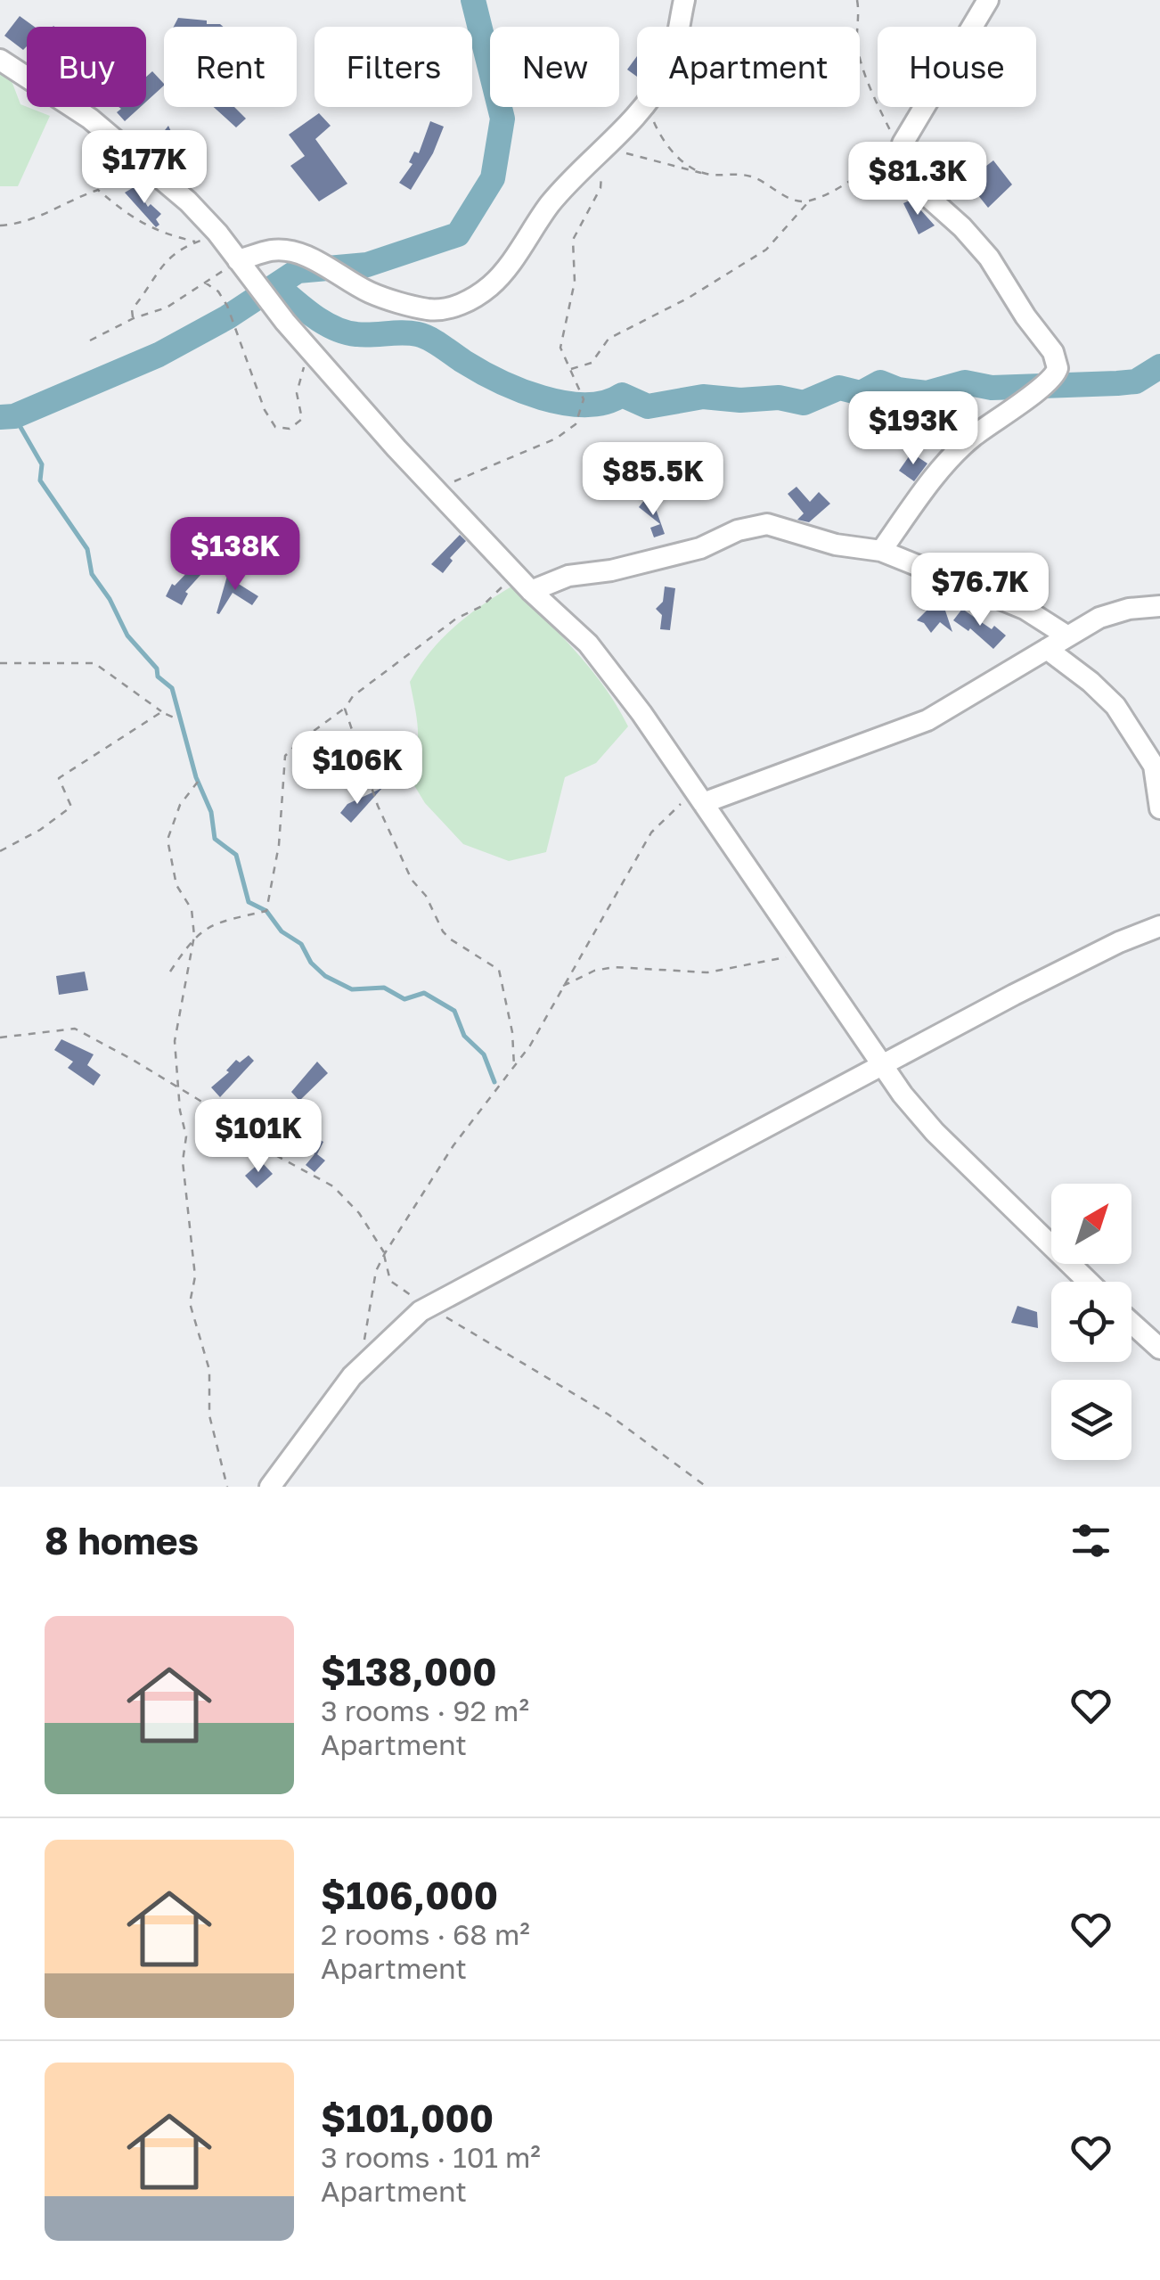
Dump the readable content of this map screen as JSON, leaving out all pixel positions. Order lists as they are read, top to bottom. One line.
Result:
{"north":"top right","page":{"chip":["Buy","Rent","Filters","New","Apartment","House"],"price":["$177K","$81.3K","$193K","$85.5K","$138K","$76.7K","$106K","$101K"],"heading":"8 homes","list":[{"name":"$138,000","note":"3 rooms · 92 m² · Apartment"},{"name":"$106,000","note":"2 rooms · 68 m² · Apartment"},{"name":"$101,000","note":"3 rooms · 101 m² · Apartment"}]}}
